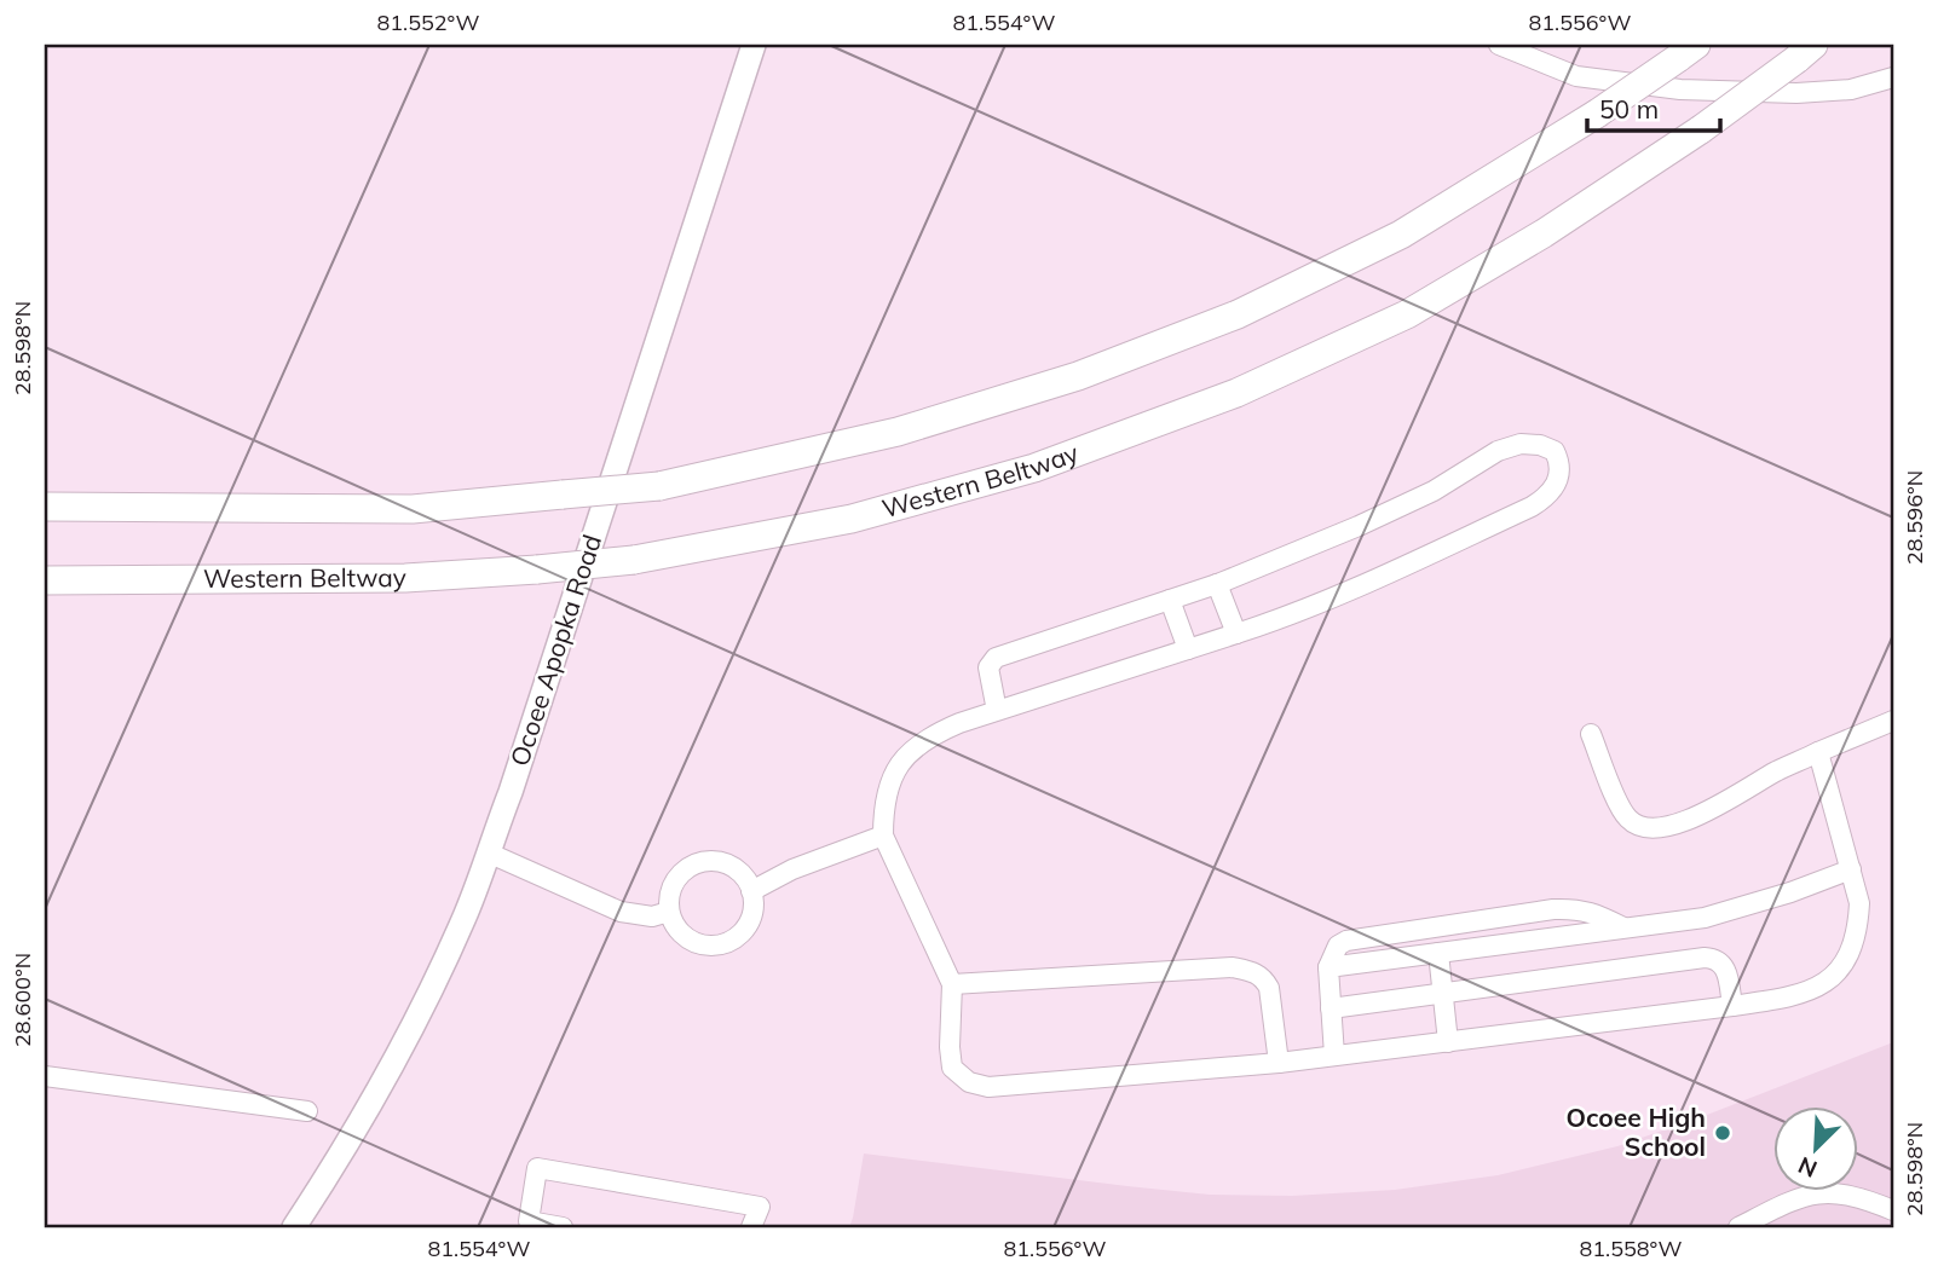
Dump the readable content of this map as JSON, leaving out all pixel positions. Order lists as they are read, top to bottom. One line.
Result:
{"streets":{"highway":["Western Beltway"],"main road":["Ocoee Apopka Road"]},"places":["Ocoee High School"],"scale_bar":"50 m","north":"bottom left","coordinates":["81.552°W","81.554°W","81.556°W","28.598°N","28.596°N","28.600°N","81.558°W"]}
